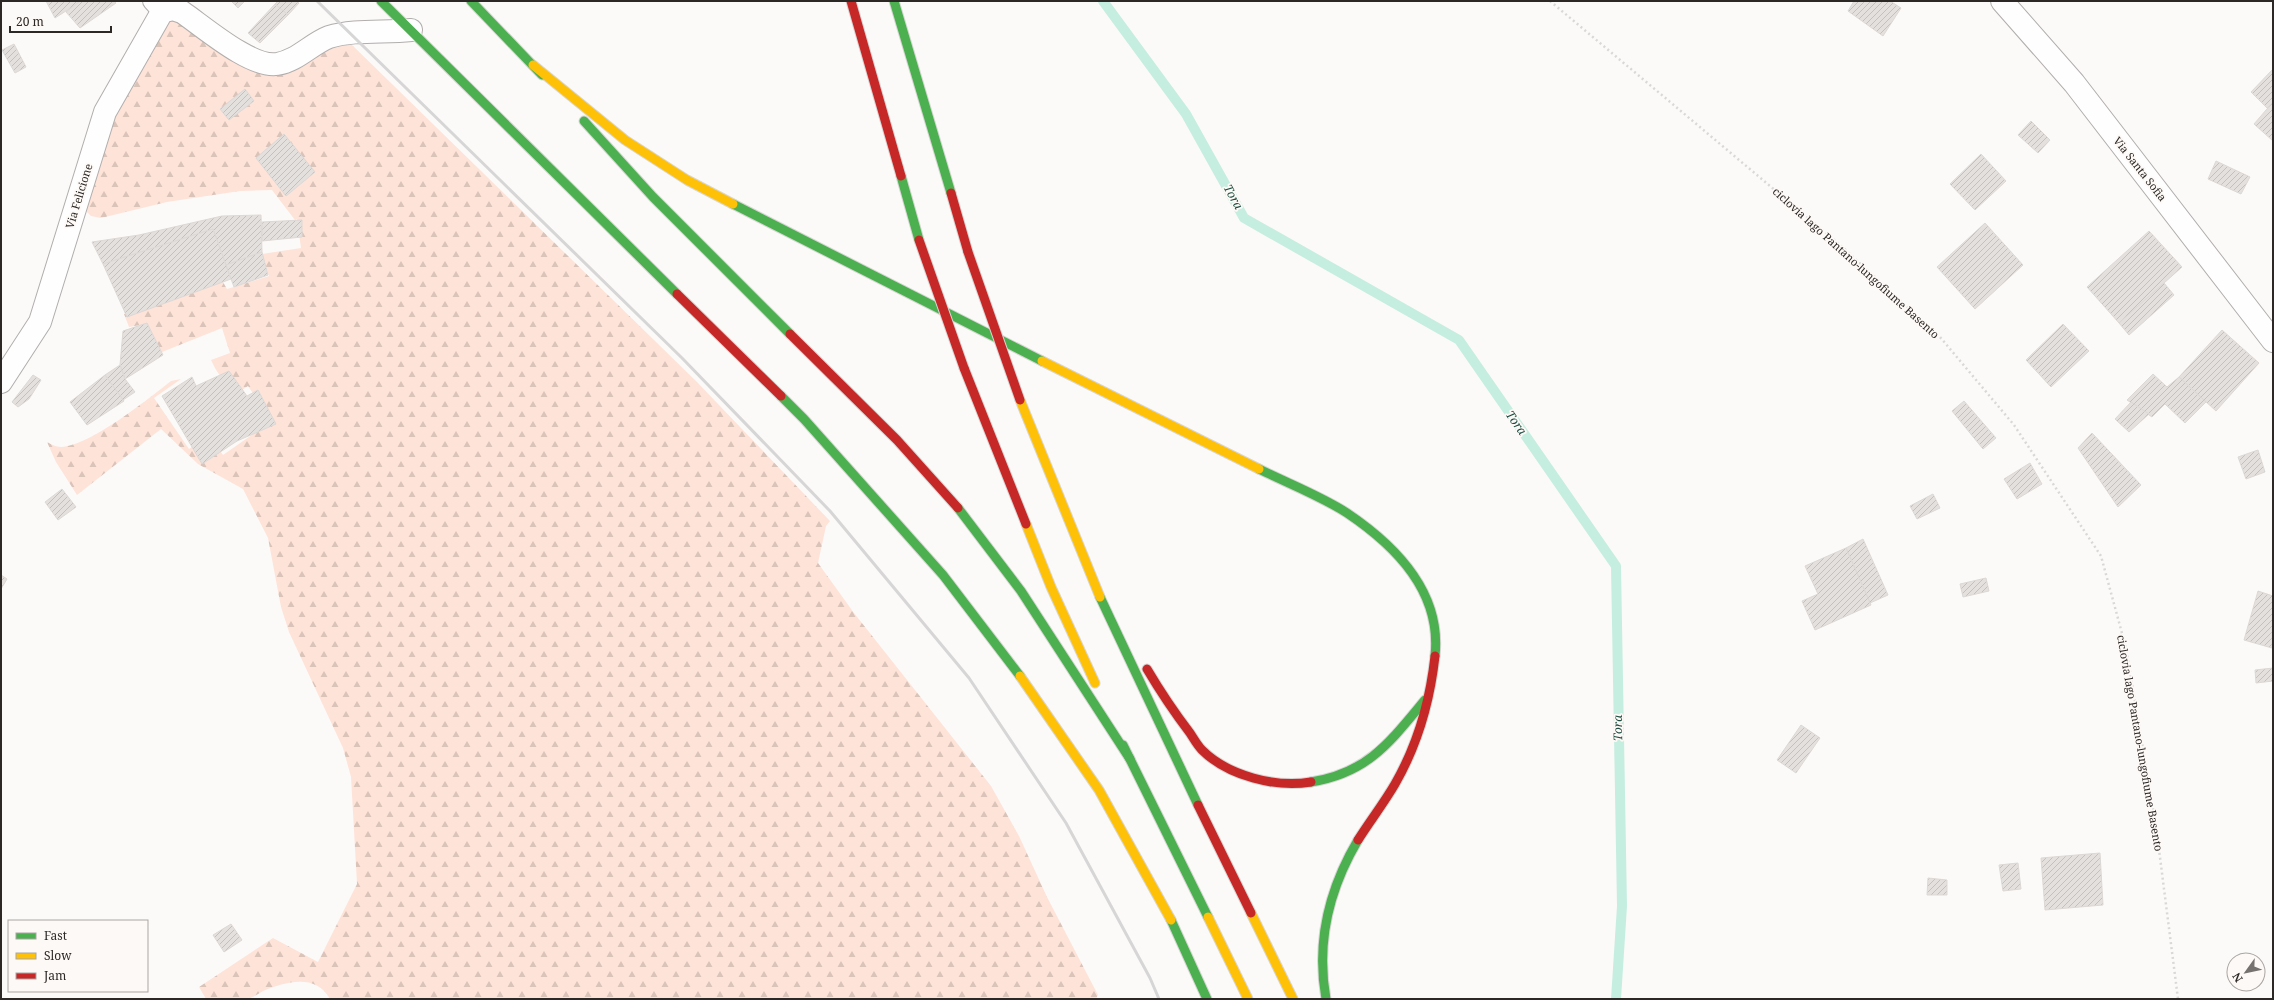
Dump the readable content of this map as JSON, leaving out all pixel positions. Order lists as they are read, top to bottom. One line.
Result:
{"streets":{"street":["Via Santa Sofia","Via Felicione"],"path":["ciclovia lago Pantano-lungofiume Basento"]},"water":["Tora"],"legend":["Fast","Slow","Jam"],"scale_bar":"20 m","north":"bottom left"}
